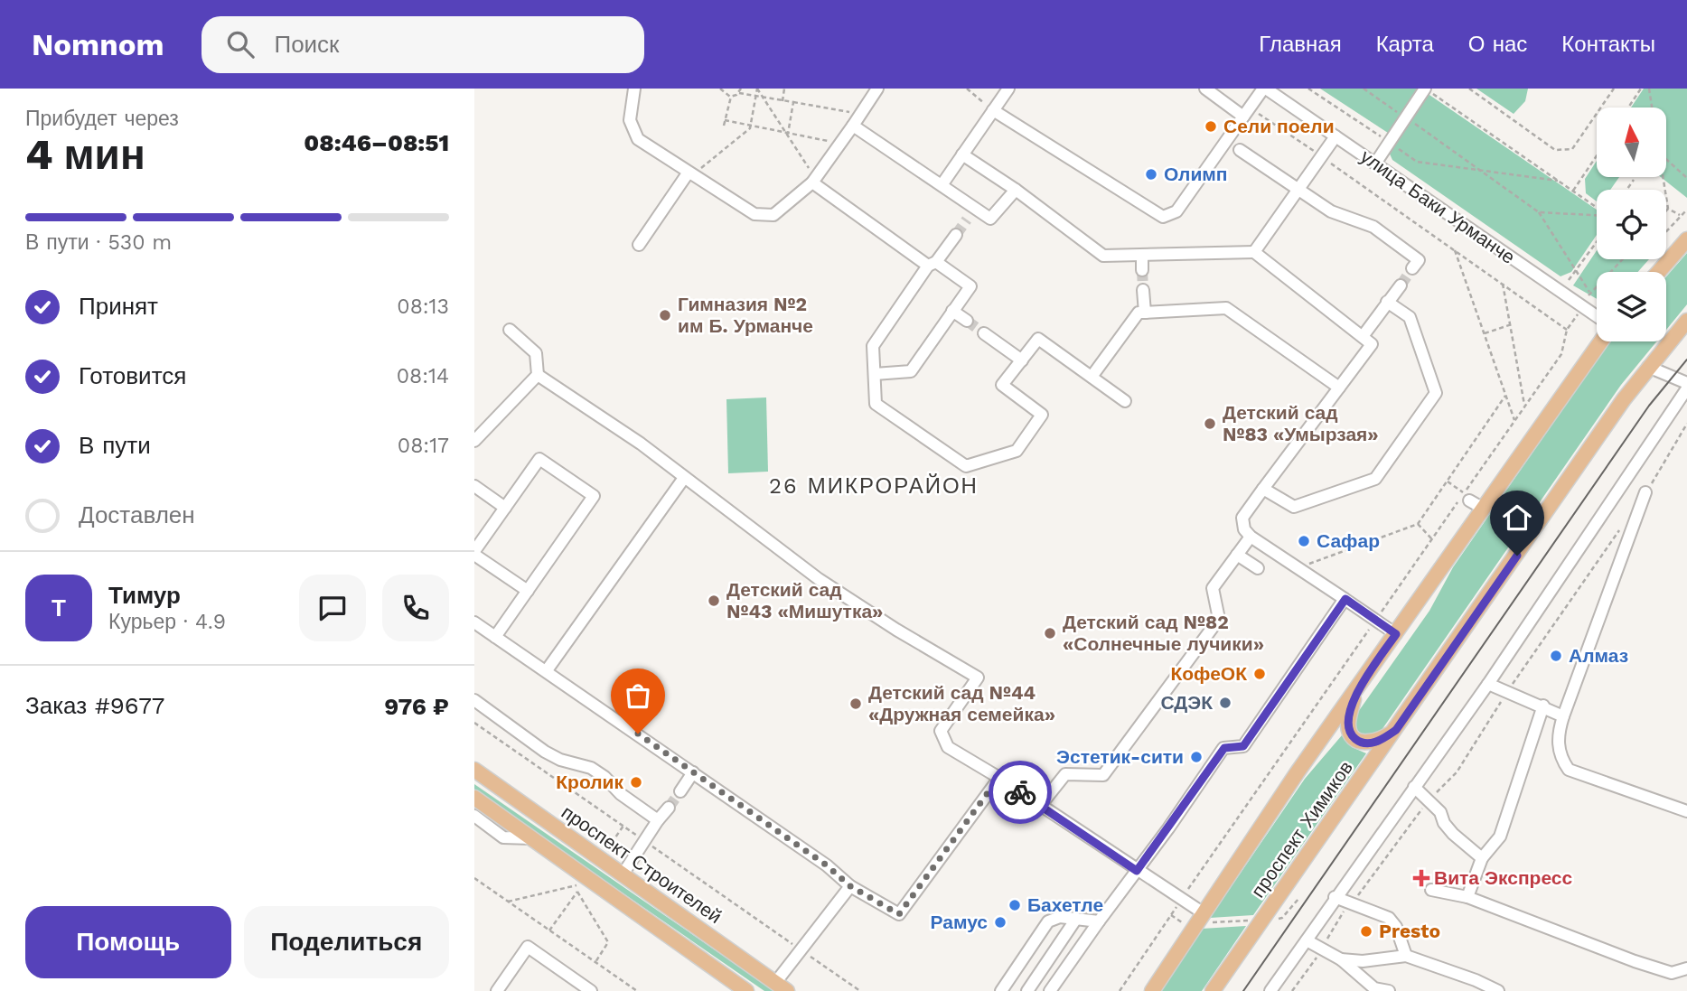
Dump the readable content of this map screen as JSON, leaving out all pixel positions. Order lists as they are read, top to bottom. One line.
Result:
{"streets":{"main road":["проспект Химиков","проспект Строителей"],"street":["улица Баки Урманче"]},"districts":["26 МИКРОРАЙОН"],"places":{"other":["Сели поели","Олимп","Гимназия №2 им Б. Урманче","Детский сад №83 «Умырзая»","Сафар","Детский сад №43 «Мишутка»","Детский сад №82 «Солнечные лучики»","Алмаз","КофеОК","СДЭК","Детский сад №44 «Дружная семейка»","Эстетик-сити","Кролик","Бахетле","Рамус","Presto"],"health":["Вита Экспресс"]},"north":"top","page":{"header":"Nomnom","search":"Поиск","nav":["Главная","Карта","О нас","Контакты"],"heading":["4 мин","Прибудет через","08:46–08:51"],"panel":["Тимур","Курьер · 4.9","Заказ #9677","976 ₽"],"bar":"В пути · 530 m","list":[["Принят","08:13"],["Готовится","08:14"],["В пути","08:17"],"Доставлен"],"round":"Т","buttons":["Помощь","Поделиться"]}}
